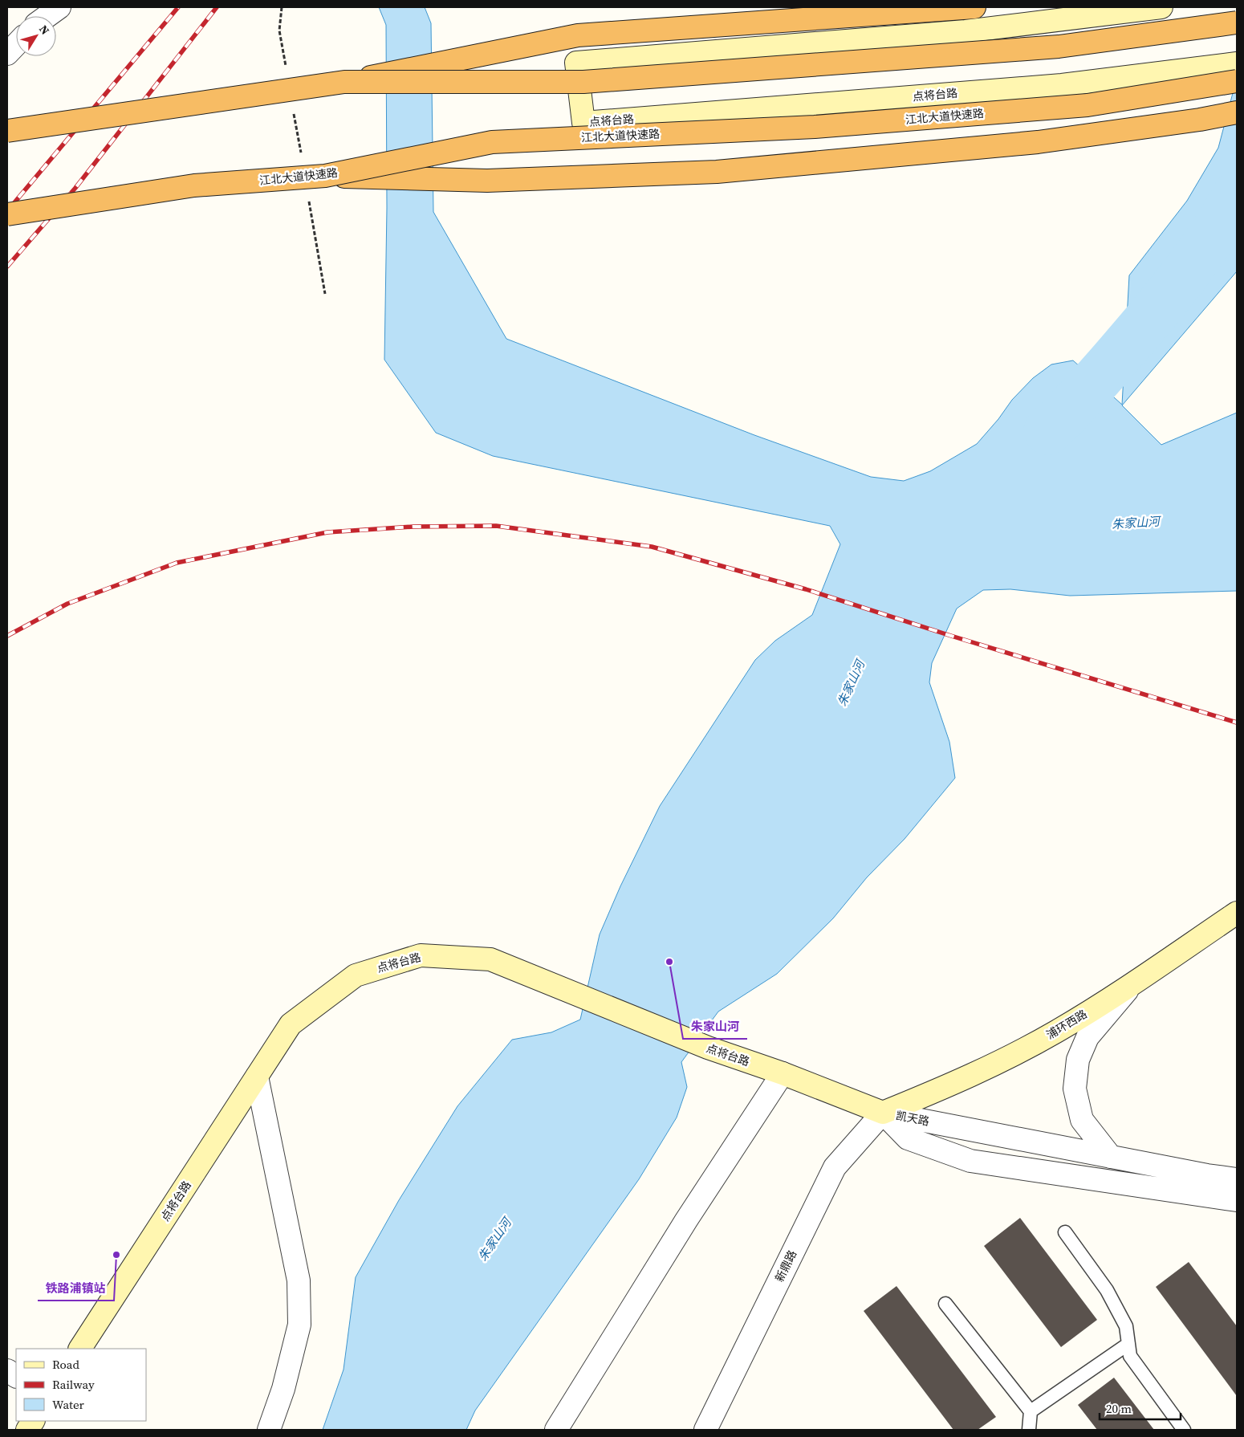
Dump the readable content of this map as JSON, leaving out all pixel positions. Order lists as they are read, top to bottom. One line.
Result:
{"streets":{"highway":["江北大道快速路"],"main road":["点将台路","浦环西路"],"street":["凯天路","新鼎路"]},"crossings":[["点将台路","江北大道快速路"],["点将台路","浦环西路"],["点将台路","凯天路"],["点将台路","新鼎路"],["浦环西路","凯天路"],["浦环西路","新鼎路"],["凯天路","新鼎路"]],"water":["朱家山河"],"places":["朱家山河","铁路浦镇站"],"legend":["Road","Railway","Water"],"scale_bar":"20 m","north":"top right"}
